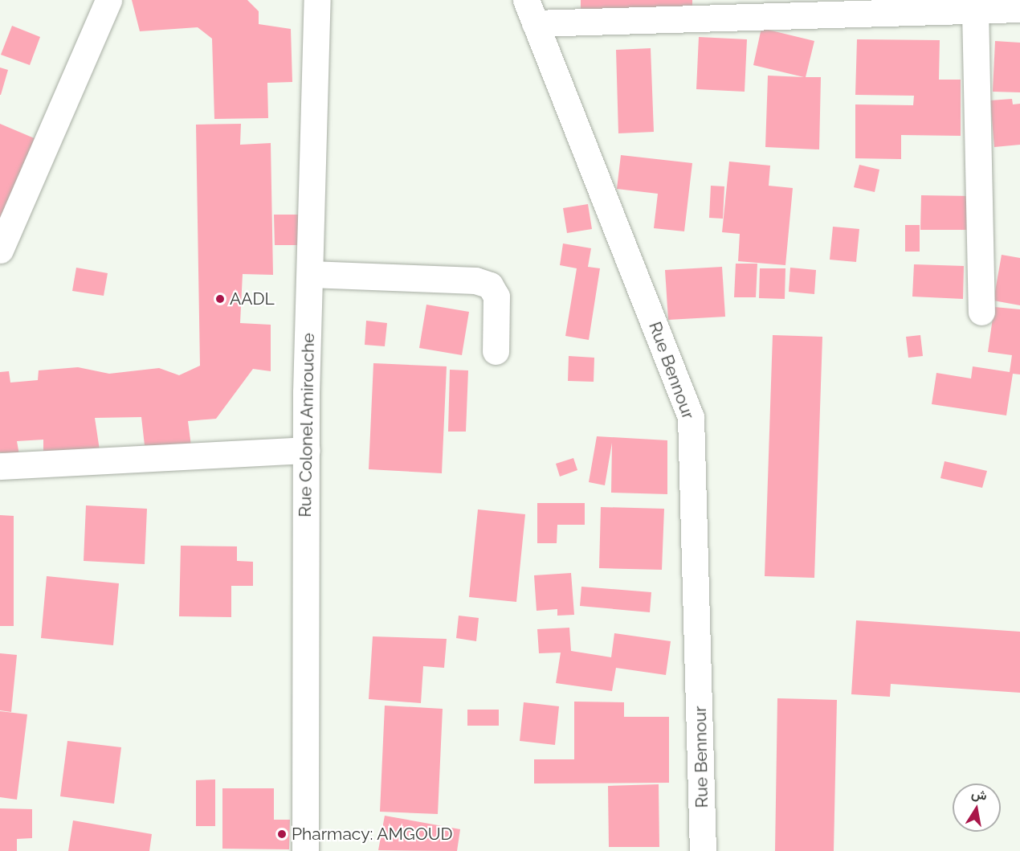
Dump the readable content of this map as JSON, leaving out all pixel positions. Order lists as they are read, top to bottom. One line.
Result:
{"streets":{"street":["Rue Bennour","Rue Colonel Amirouche"]},"places":["AADL","Pharmacy: AMGOUD"],"north":"top"}
